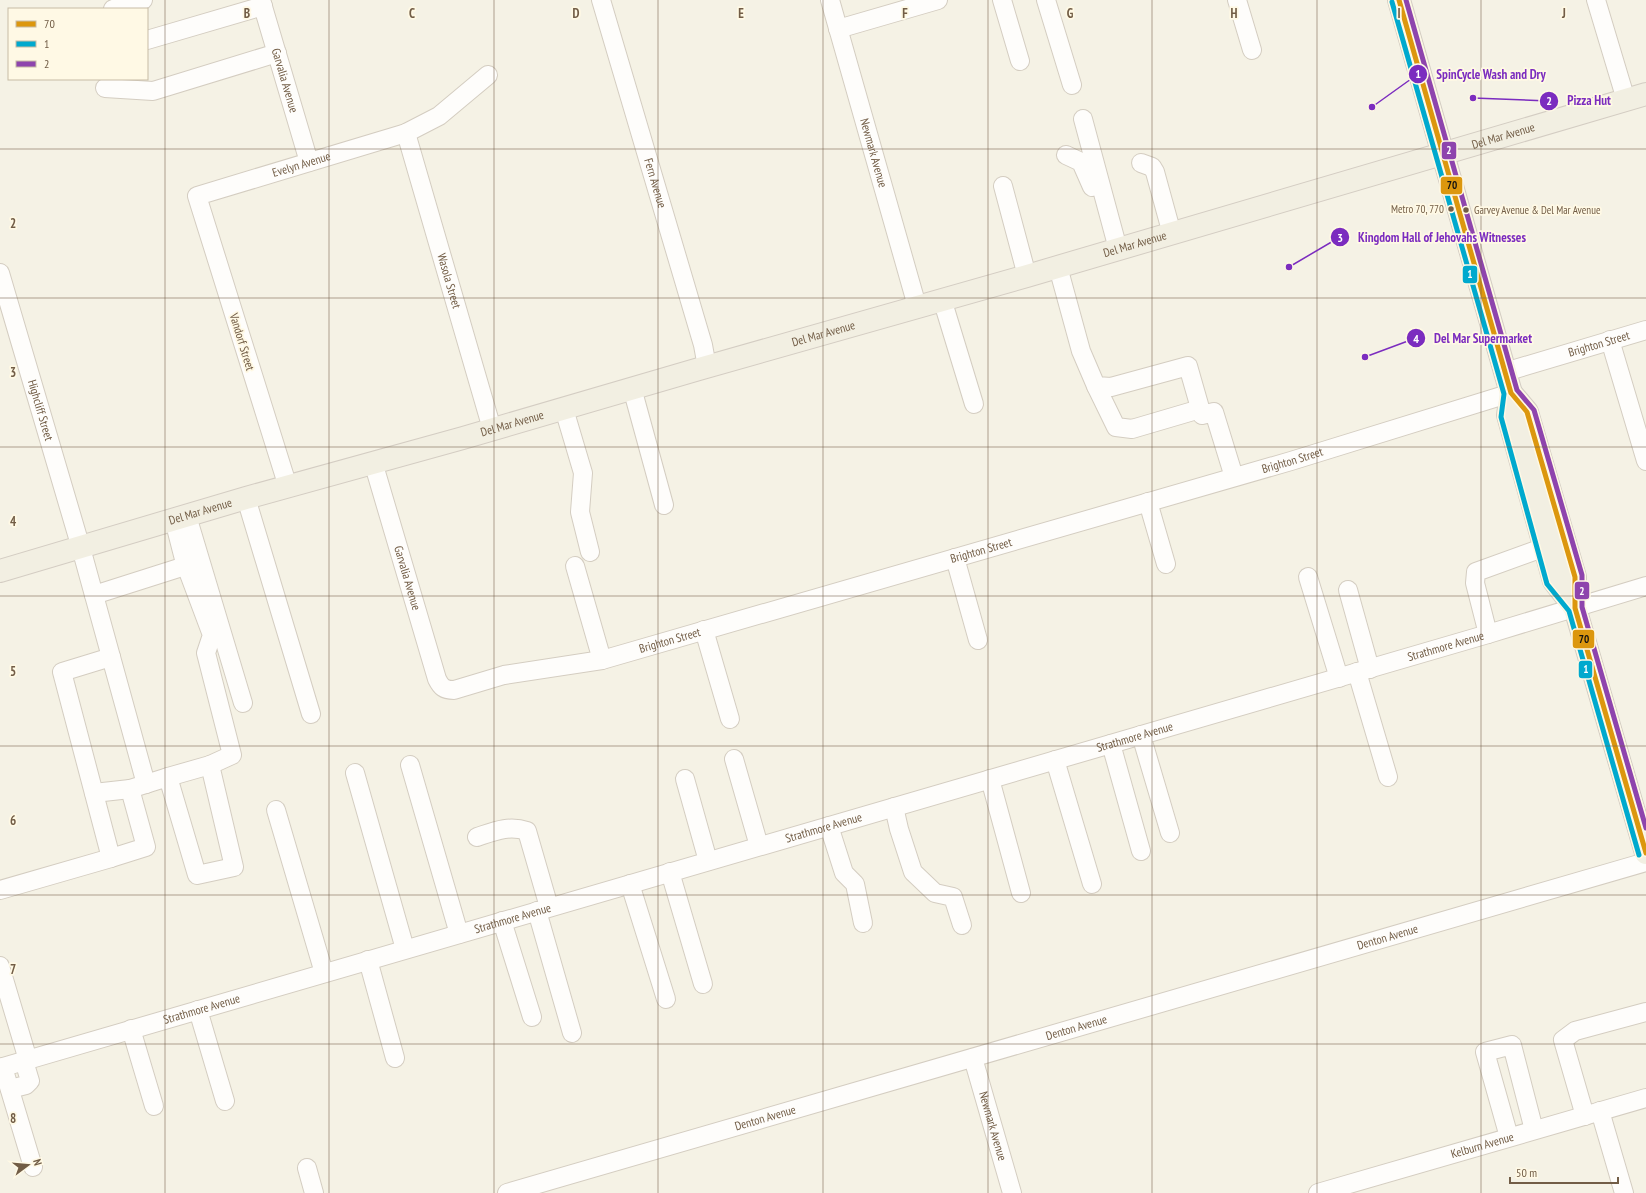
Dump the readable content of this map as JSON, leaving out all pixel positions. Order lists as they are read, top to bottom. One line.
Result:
{"streets":{"main road":["Del Mar Avenue"],"street":["Garvalia Avenue","Newmark Avenue","Evelyn Avenue","Fern Avenue","Wasola Street","Vandorf Street","Brighton Street","Highcliff Street","Strathmore Avenue","Denton Avenue","Kelburn Avenue"]},"crossings":[["Garvalia Avenue","Del Mar Avenue"],["Garvalia Avenue","Evelyn Avenue"],["Garvalia Avenue","Brighton Street"],["Del Mar Avenue","Newmark Avenue"],["Del Mar Avenue","Fern Avenue"],["Del Mar Avenue","Wasola Street"],["Del Mar Avenue","Vandorf Street"],["Del Mar Avenue","Highcliff Street"],["Newmark Avenue","Denton Avenue"],["Evelyn Avenue","Wasola Street"],["Evelyn Avenue","Vandorf Street"]],"places":["Pizza Hut","SpinCycle Wash and Dry","Metro 70, 770","Garvey Avenue & Del Mar Avenue","Kingdom Hall of Jehovahs Witnesses","Del Mar Supermarket"],"lines":["transit line 70","transit line 2","transit line 1"],"legend":["70","1","2"],"scale_bar":"50 m","north":"right","grid":{"columns":["B","C","D","E","F","G","H","I","J"],"rows":["2","3","4","5","6","7","8"]}}
